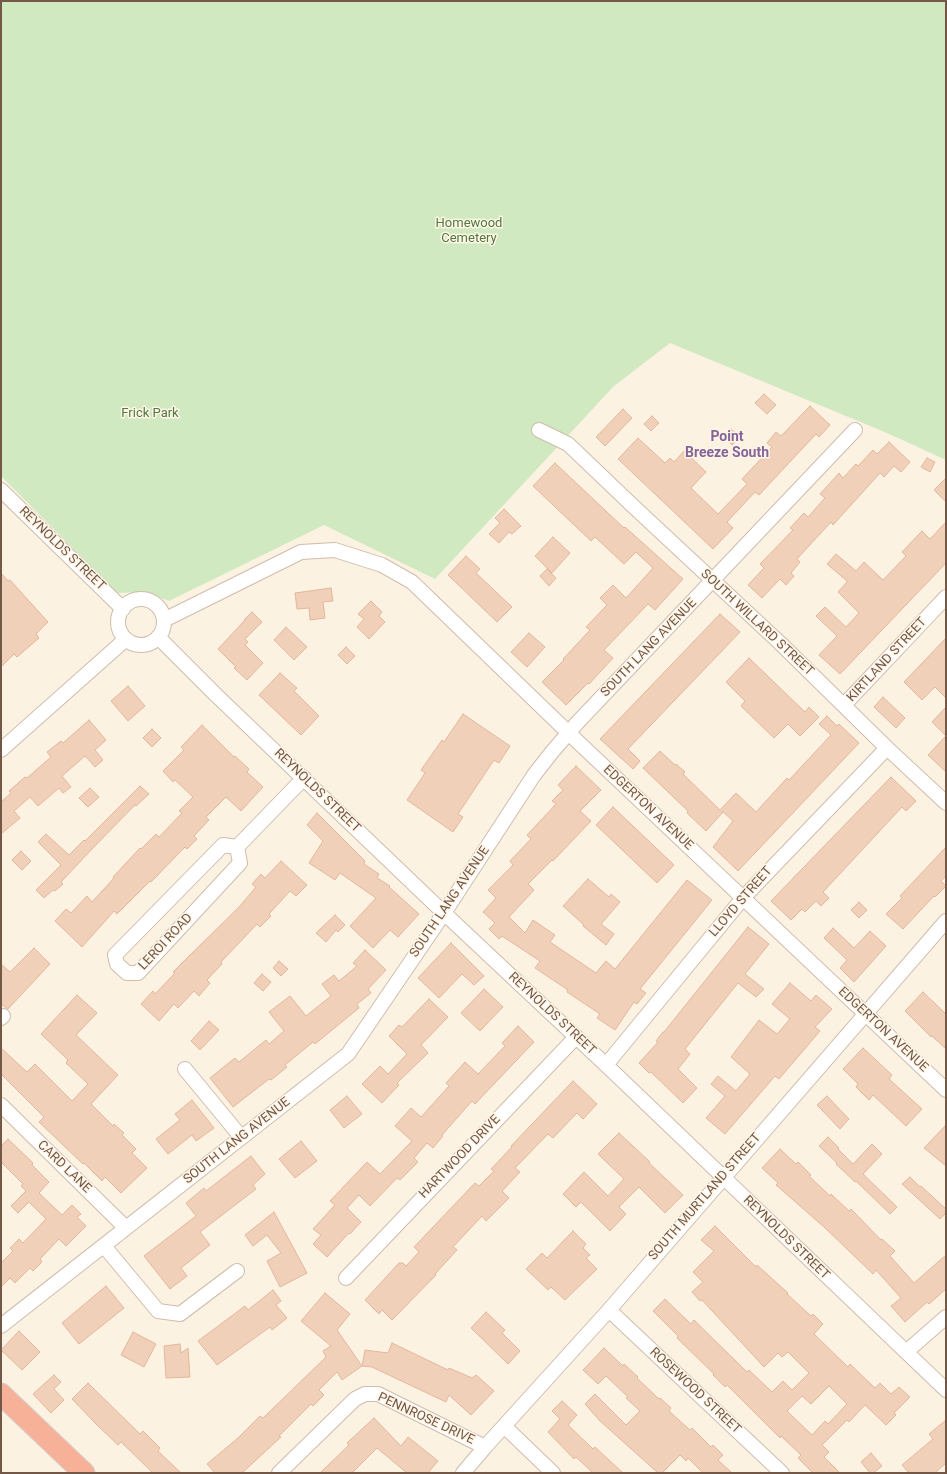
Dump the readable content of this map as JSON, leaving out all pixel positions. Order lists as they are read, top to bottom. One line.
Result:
{"streets":{"street":["REYNOLDS STREET","SOUTH WILLARD STREET","SOUTH LANG AVENUE","KIRTLAND STREET","EDGERTON AVENUE","LLOYD STREET","LEROI ROAD","HARTWOOD DRIVE","CARD LANE","SOUTH MURTLAND STREET","ROSEWOOD STREET","PENNROSE DRIVE"]},"crossings":[["REYNOLDS STREET","SOUTH LANG AVENUE"],["REYNOLDS STREET","EDGERTON AVENUE"],["REYNOLDS STREET","LLOYD STREET"],["REYNOLDS STREET","HARTWOOD DRIVE"],["REYNOLDS STREET","SOUTH MURTLAND STREET"],["SOUTH WILLARD STREET","SOUTH LANG AVENUE"],["SOUTH WILLARD STREET","KIRTLAND STREET"],["SOUTH WILLARD STREET","LLOYD STREET"],["SOUTH LANG AVENUE","EDGERTON AVENUE"],["SOUTH LANG AVENUE","CARD LANE"],["EDGERTON AVENUE","LLOYD STREET"],["EDGERTON AVENUE","SOUTH MURTLAND STREET"],["SOUTH MURTLAND STREET","ROSEWOOD STREET"],["SOUTH MURTLAND STREET","PENNROSE DRIVE"]],"districts":["Point Breeze South"],"parks":["Homewood Cemetery","Frick Park"]}
